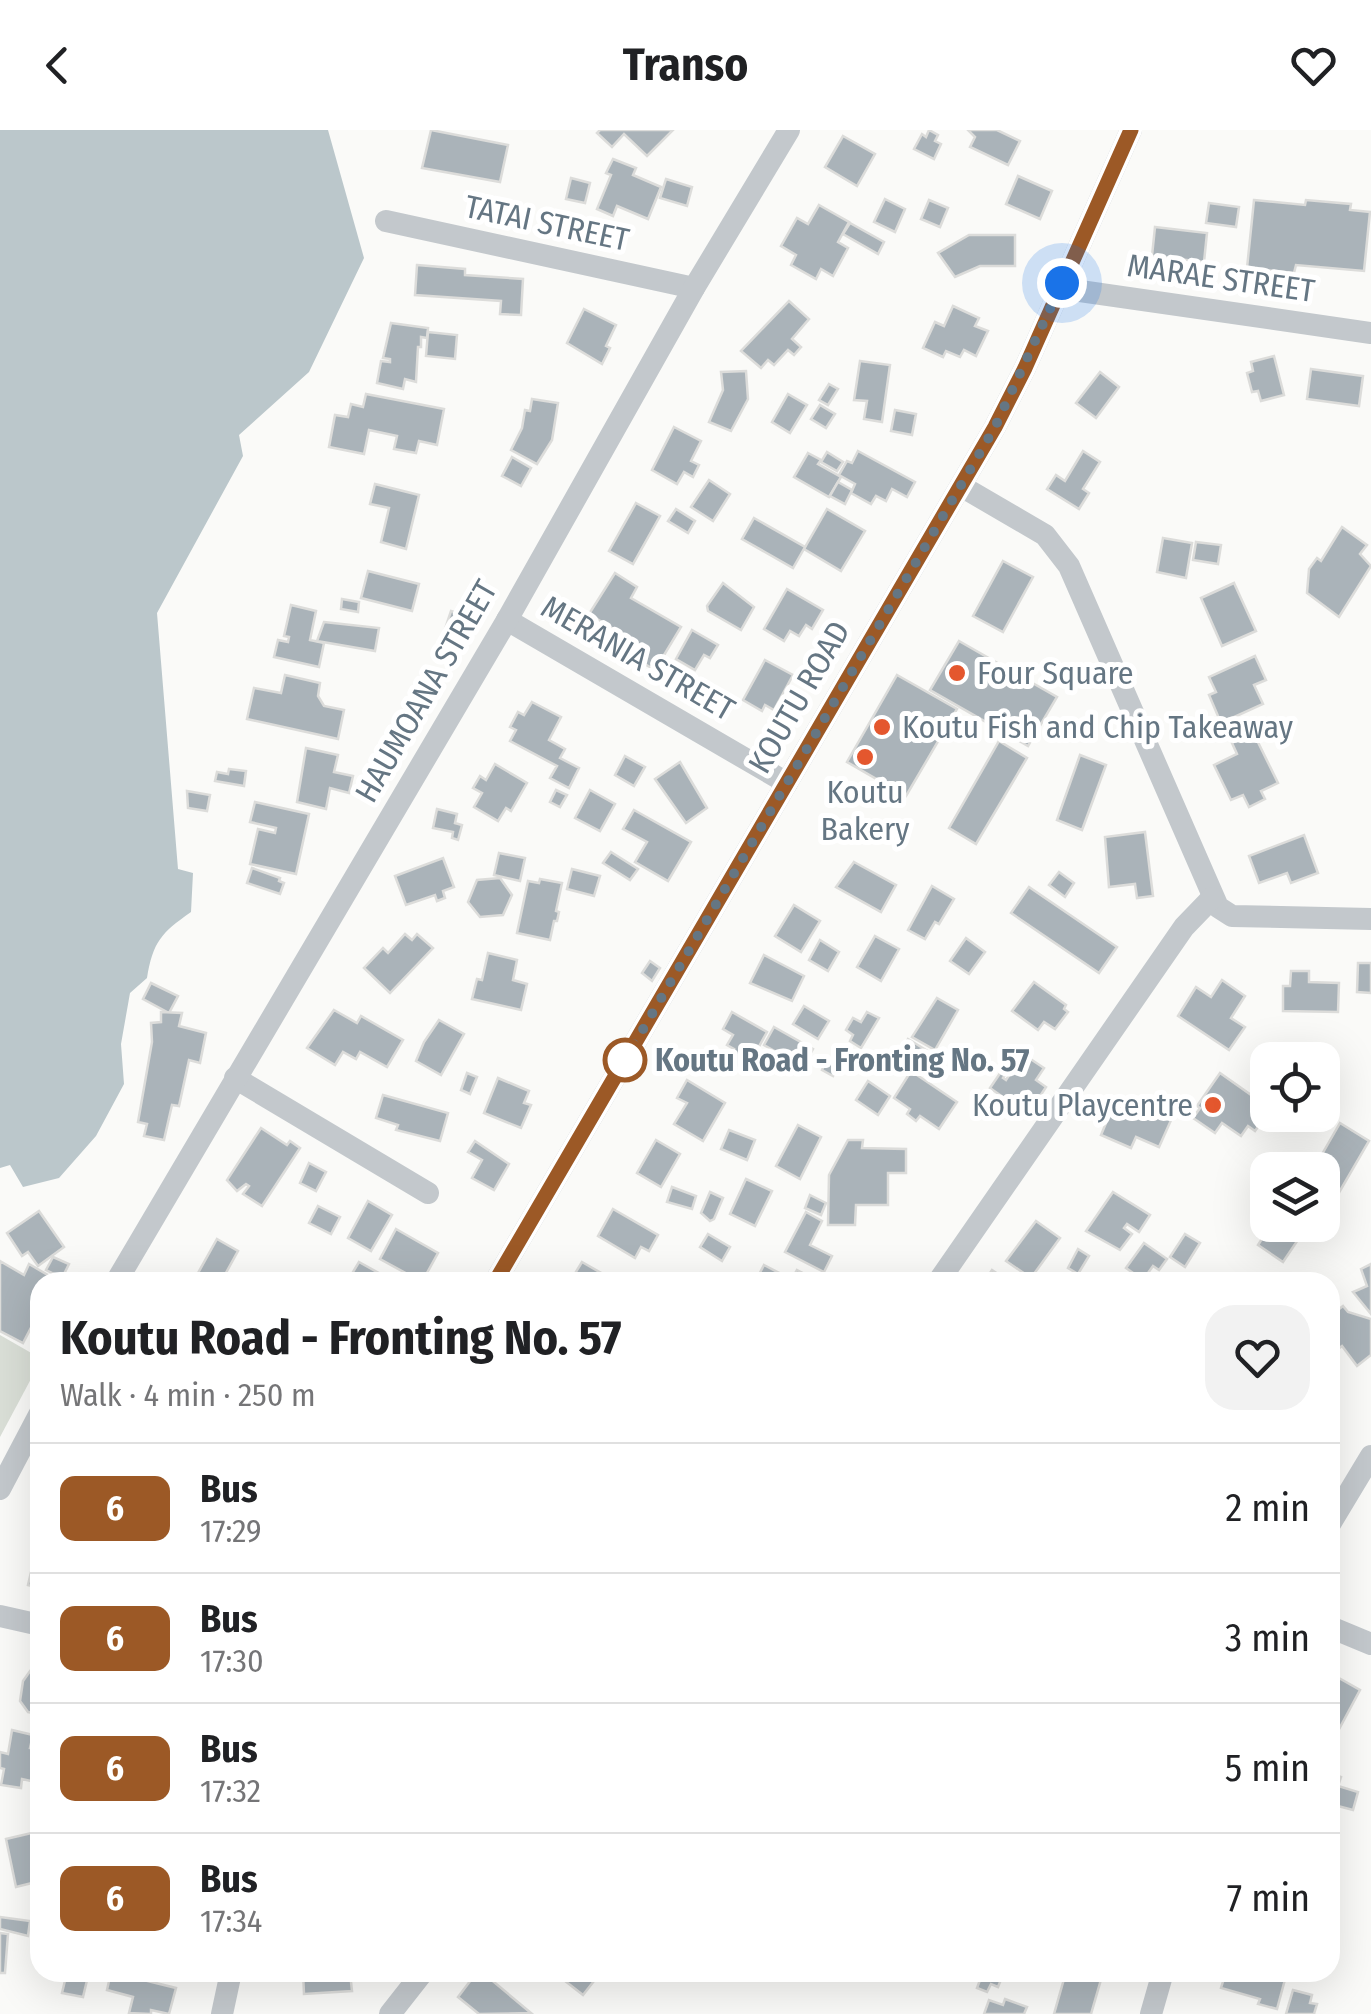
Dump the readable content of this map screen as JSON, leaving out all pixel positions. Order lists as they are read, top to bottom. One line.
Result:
{"streets":{"street":["TATAI STREET","MARAE STREET","MERANIA STREET","HAUMOANA STREET","KOUTU ROAD"]},"crossings":[["TATAI STREET","HAUMOANA STREET"],["MARAE STREET","KOUTU ROAD"],["MERANIA STREET","HAUMOANA STREET"],["MERANIA STREET","KOUTU ROAD"]],"places":["Four Square","Koutu Fish and Chip Takeaway","Koutu Bakery","Koutu Road - Fronting No. 57","Koutu Playcentre"],"lines":["bus line 6"],"page":{"header":"Transo","heading":["Koutu Road - Fronting No. 57","Walk · 4 min · 250 m"],"list":[{"mark":"6","name":"Bus","note":"17:29","value":"2 min"},{"mark":"6","name":"Bus","note":"17:30","value":"3 min"},{"mark":"6","name":"Bus","note":"17:32","value":"5 min"},{"mark":"6","name":"Bus","note":"17:34","value":"7 min"}]}}
